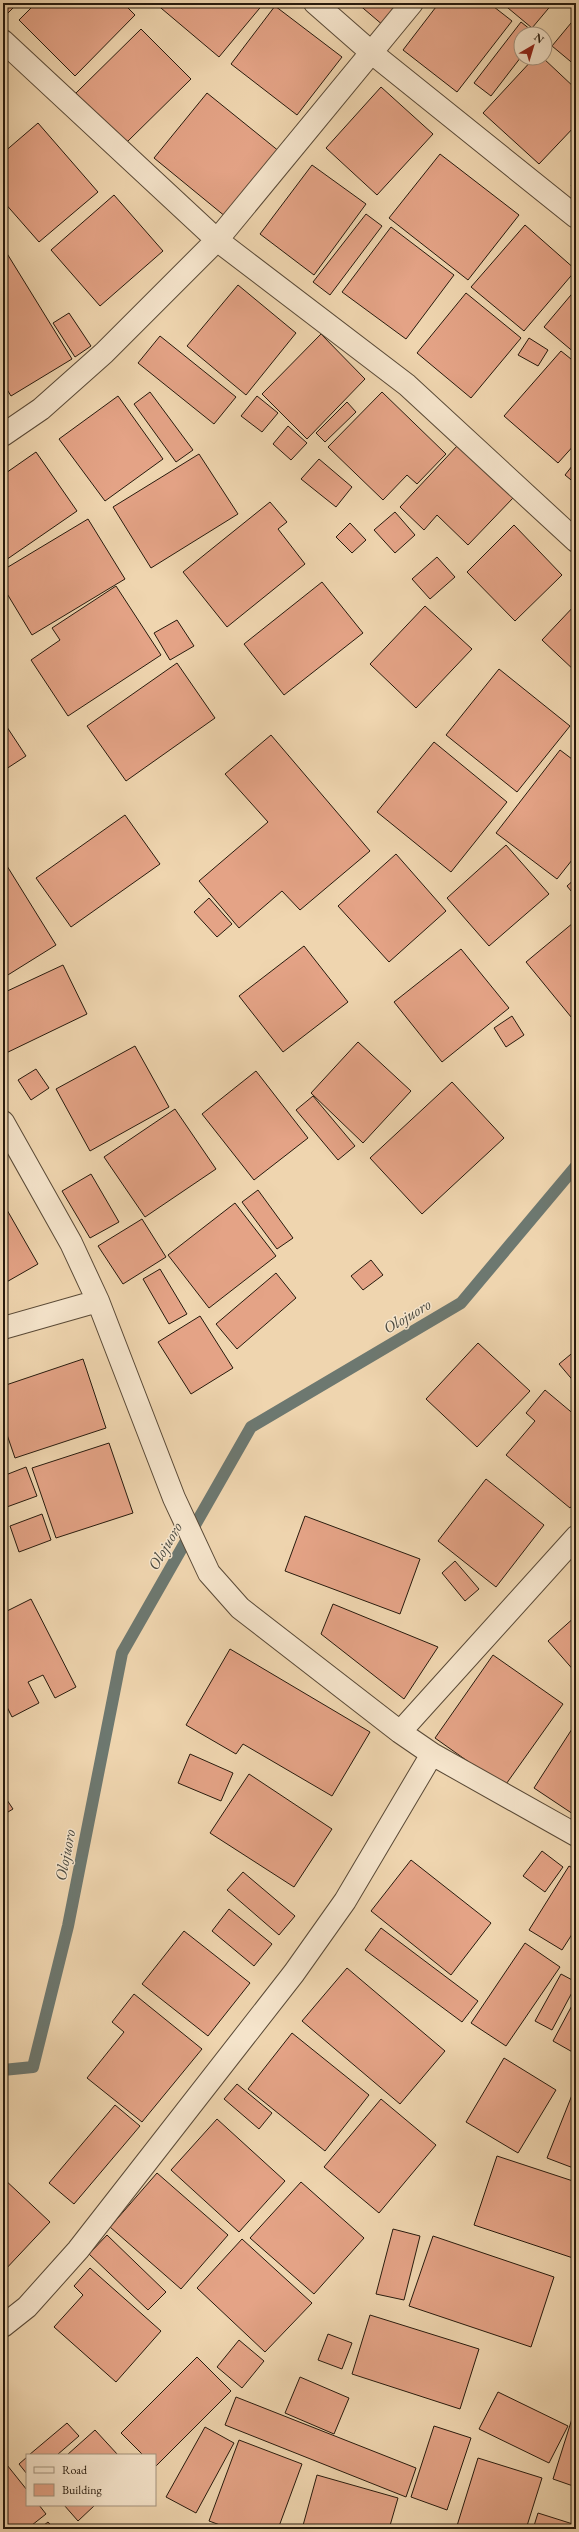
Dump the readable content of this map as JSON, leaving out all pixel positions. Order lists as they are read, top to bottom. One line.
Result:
{"water":["Olojuoro"],"legend":["Road","Building"],"north":"top right"}
